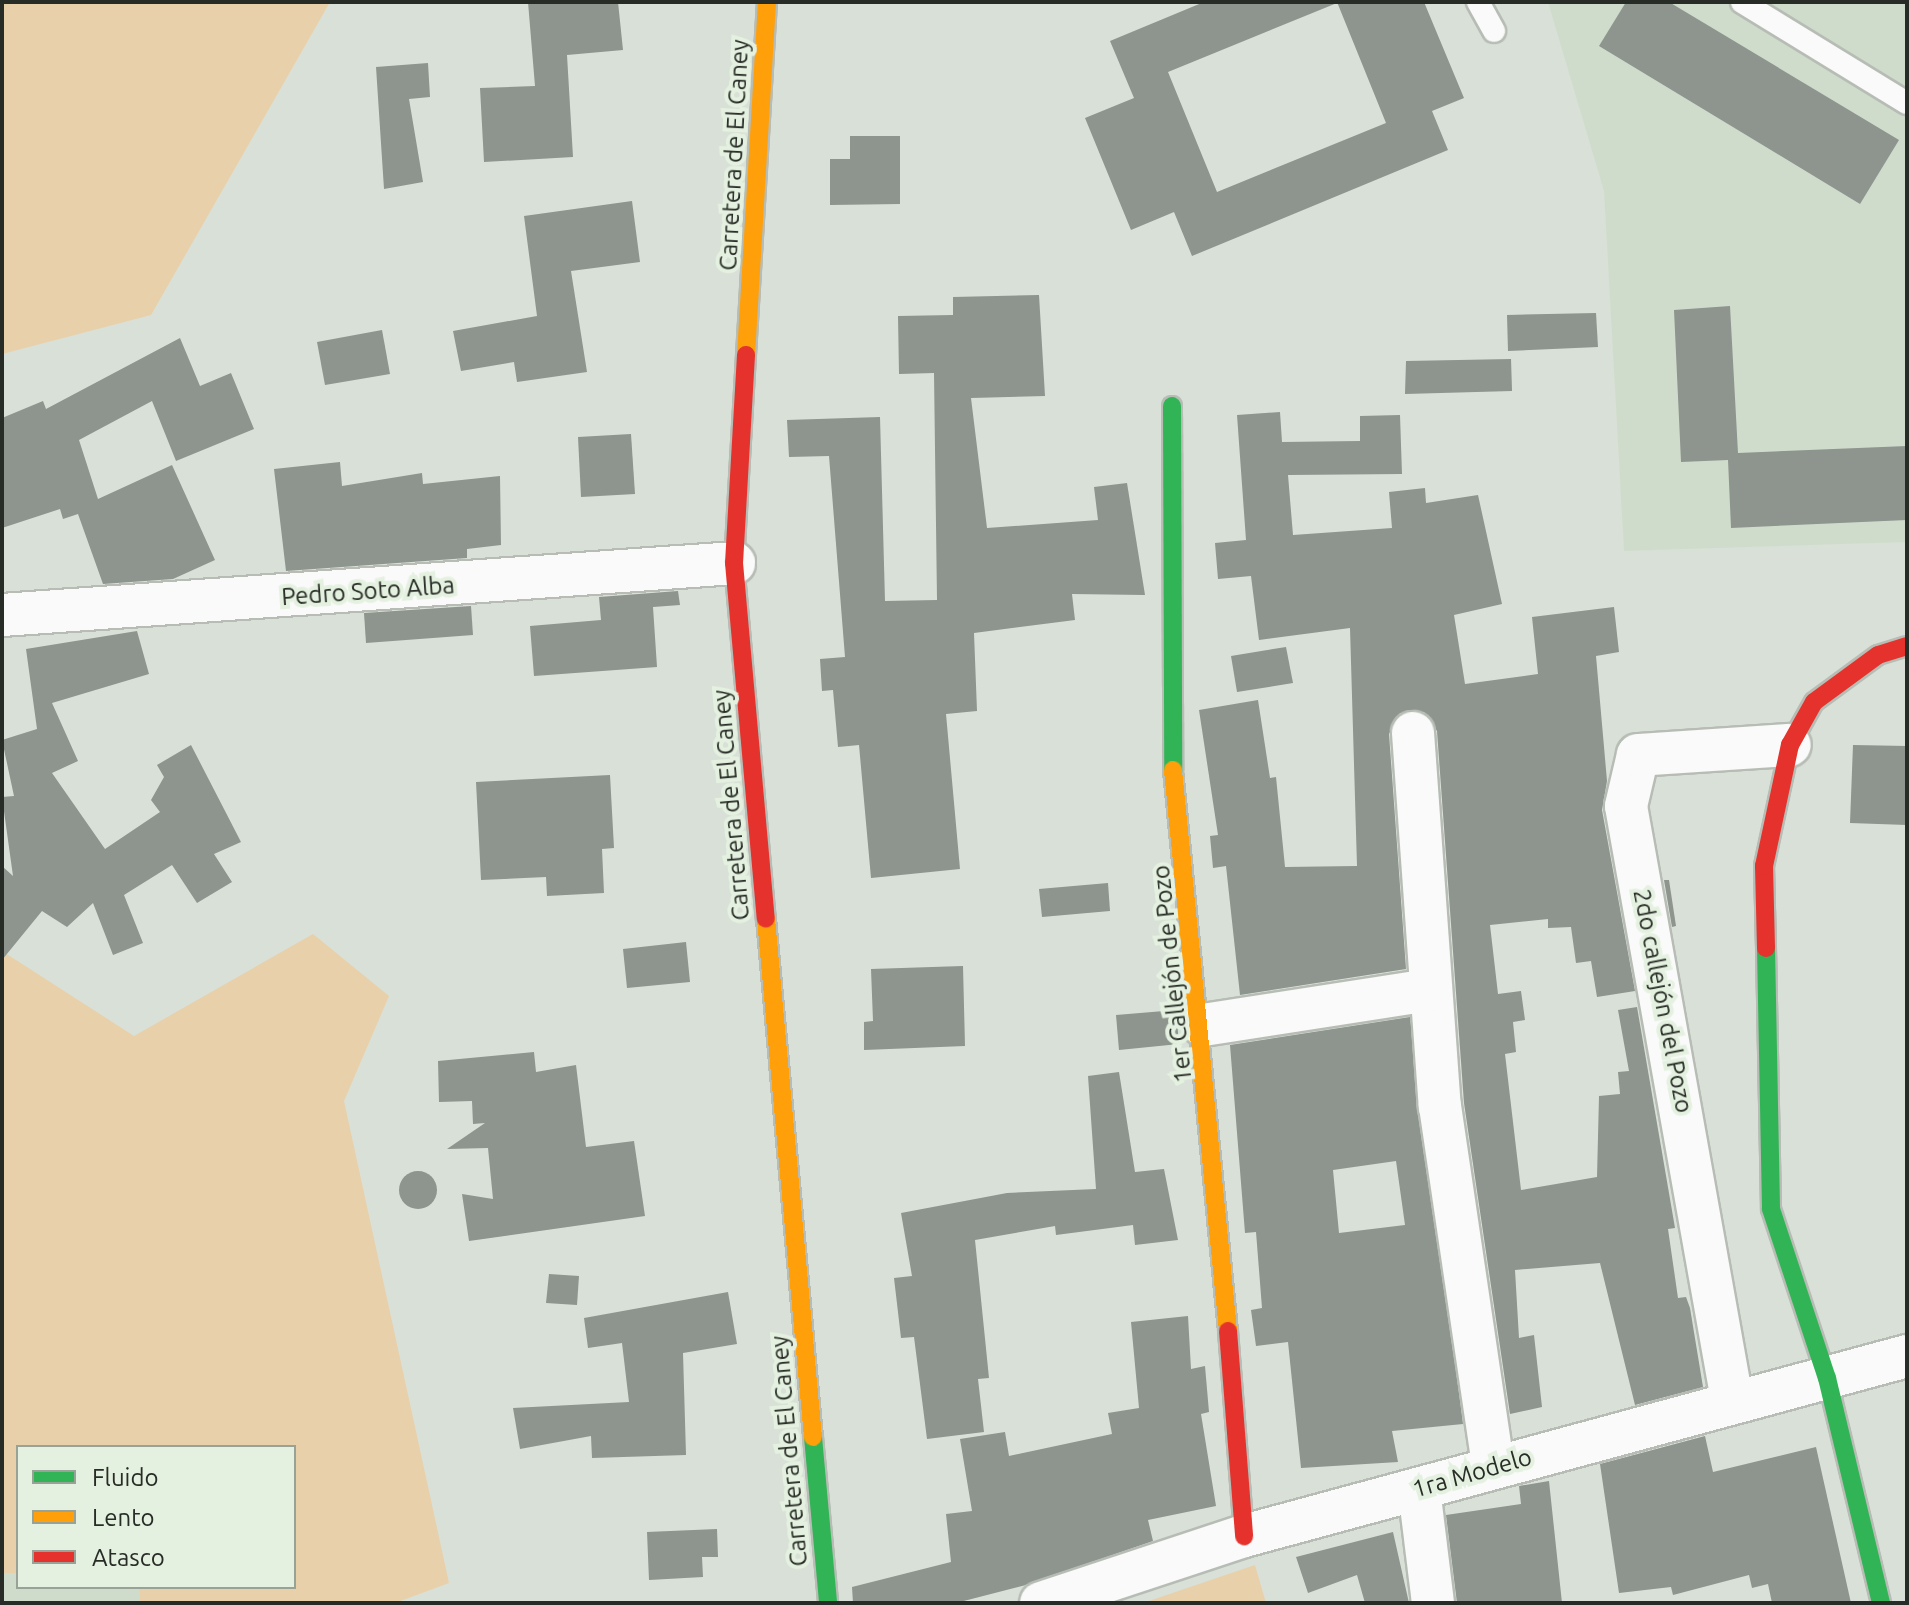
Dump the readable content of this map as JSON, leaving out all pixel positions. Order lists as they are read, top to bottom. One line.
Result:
{"streets":{"street":["Carretera de El Caney","Pedro Soto Alba","1er Callejón de Pozo","2do callejón del Pozo","1ra Modelo"]},"crossings":[["Carretera de El Caney","Pedro Soto Alba"],["1er Callejón de Pozo","1ra Modelo"],["2do callejón del Pozo","1ra Modelo"]],"legend":["Fluido","Lento","Atasco"]}
